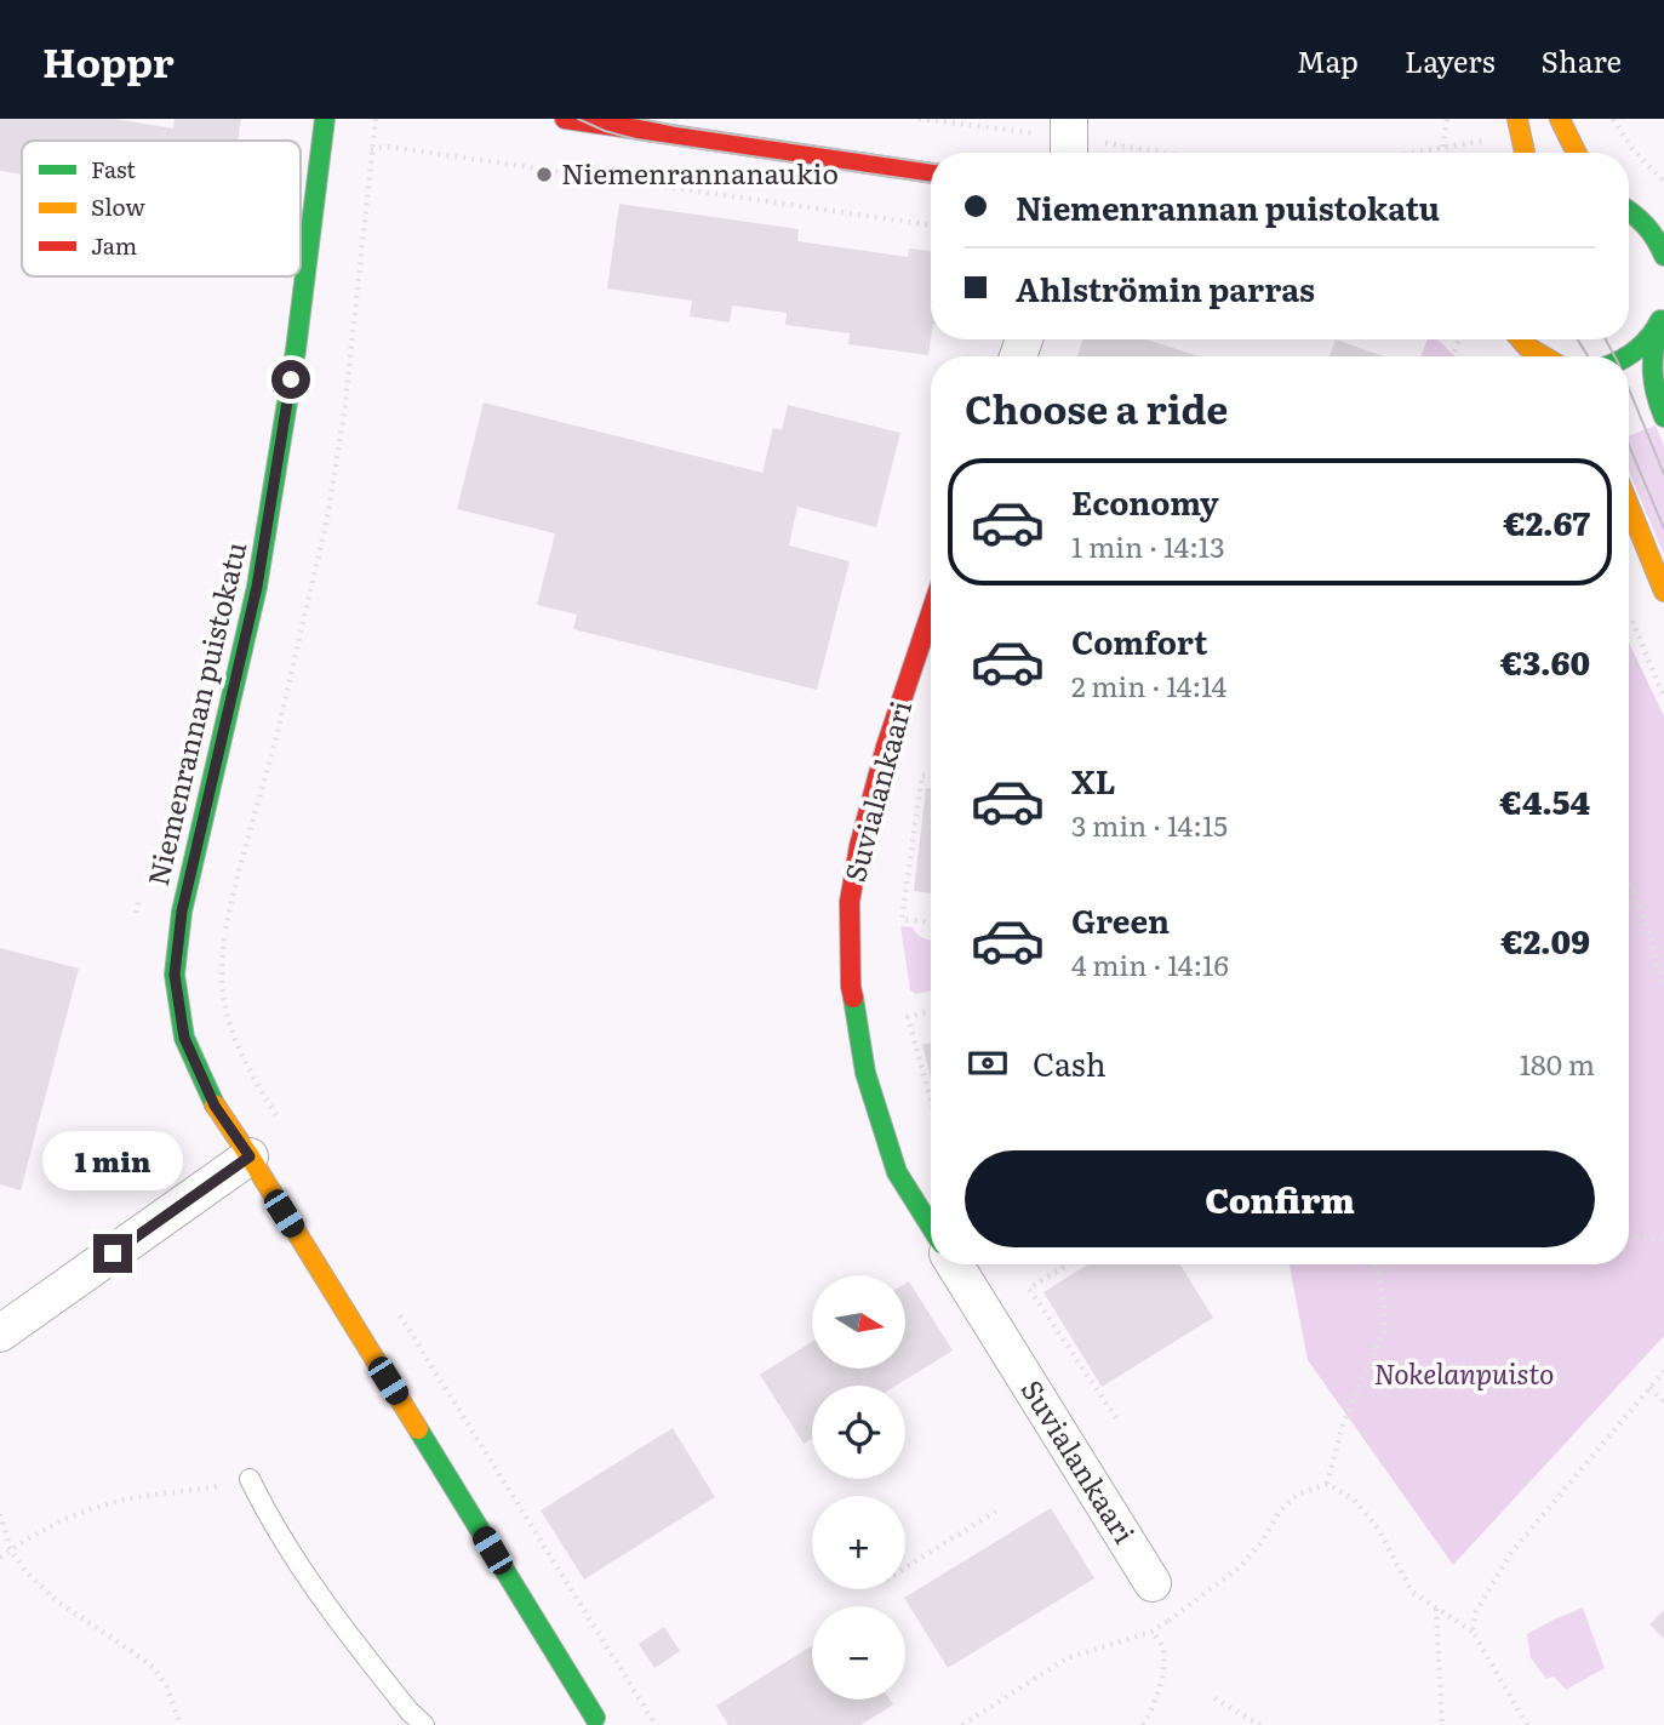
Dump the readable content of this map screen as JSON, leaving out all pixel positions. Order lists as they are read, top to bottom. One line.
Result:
{"streets":{"street":["Niemenrannan puistokatu","Suvialankaari"]},"parks":["Nokelanpuisto"],"places":["Niemenrannanaukio"],"legend":["Fast","Slow","Jam"],"north":"right","page":{"header":"Hoppr","nav":["Map","Layers","Share"],"banner":["Niemenrannan puistokatu","Ahlströmin parras"],"heading":"Choose a ride","list":[{"name":"Economy","note":"1 min · 14:13","value":"€2.67"},{"name":"Comfort","note":"2 min · 14:14","value":"€3.60"},{"name":"XL","note":"3 min · 14:15","value":"€4.54"},{"name":"Green","note":"4 min · 14:16","value":"€2.09"}],"pay":["Cash","180 m"],"bubble":"1 min","buttons":"Confirm","map_buttons":["+","−"]}}
